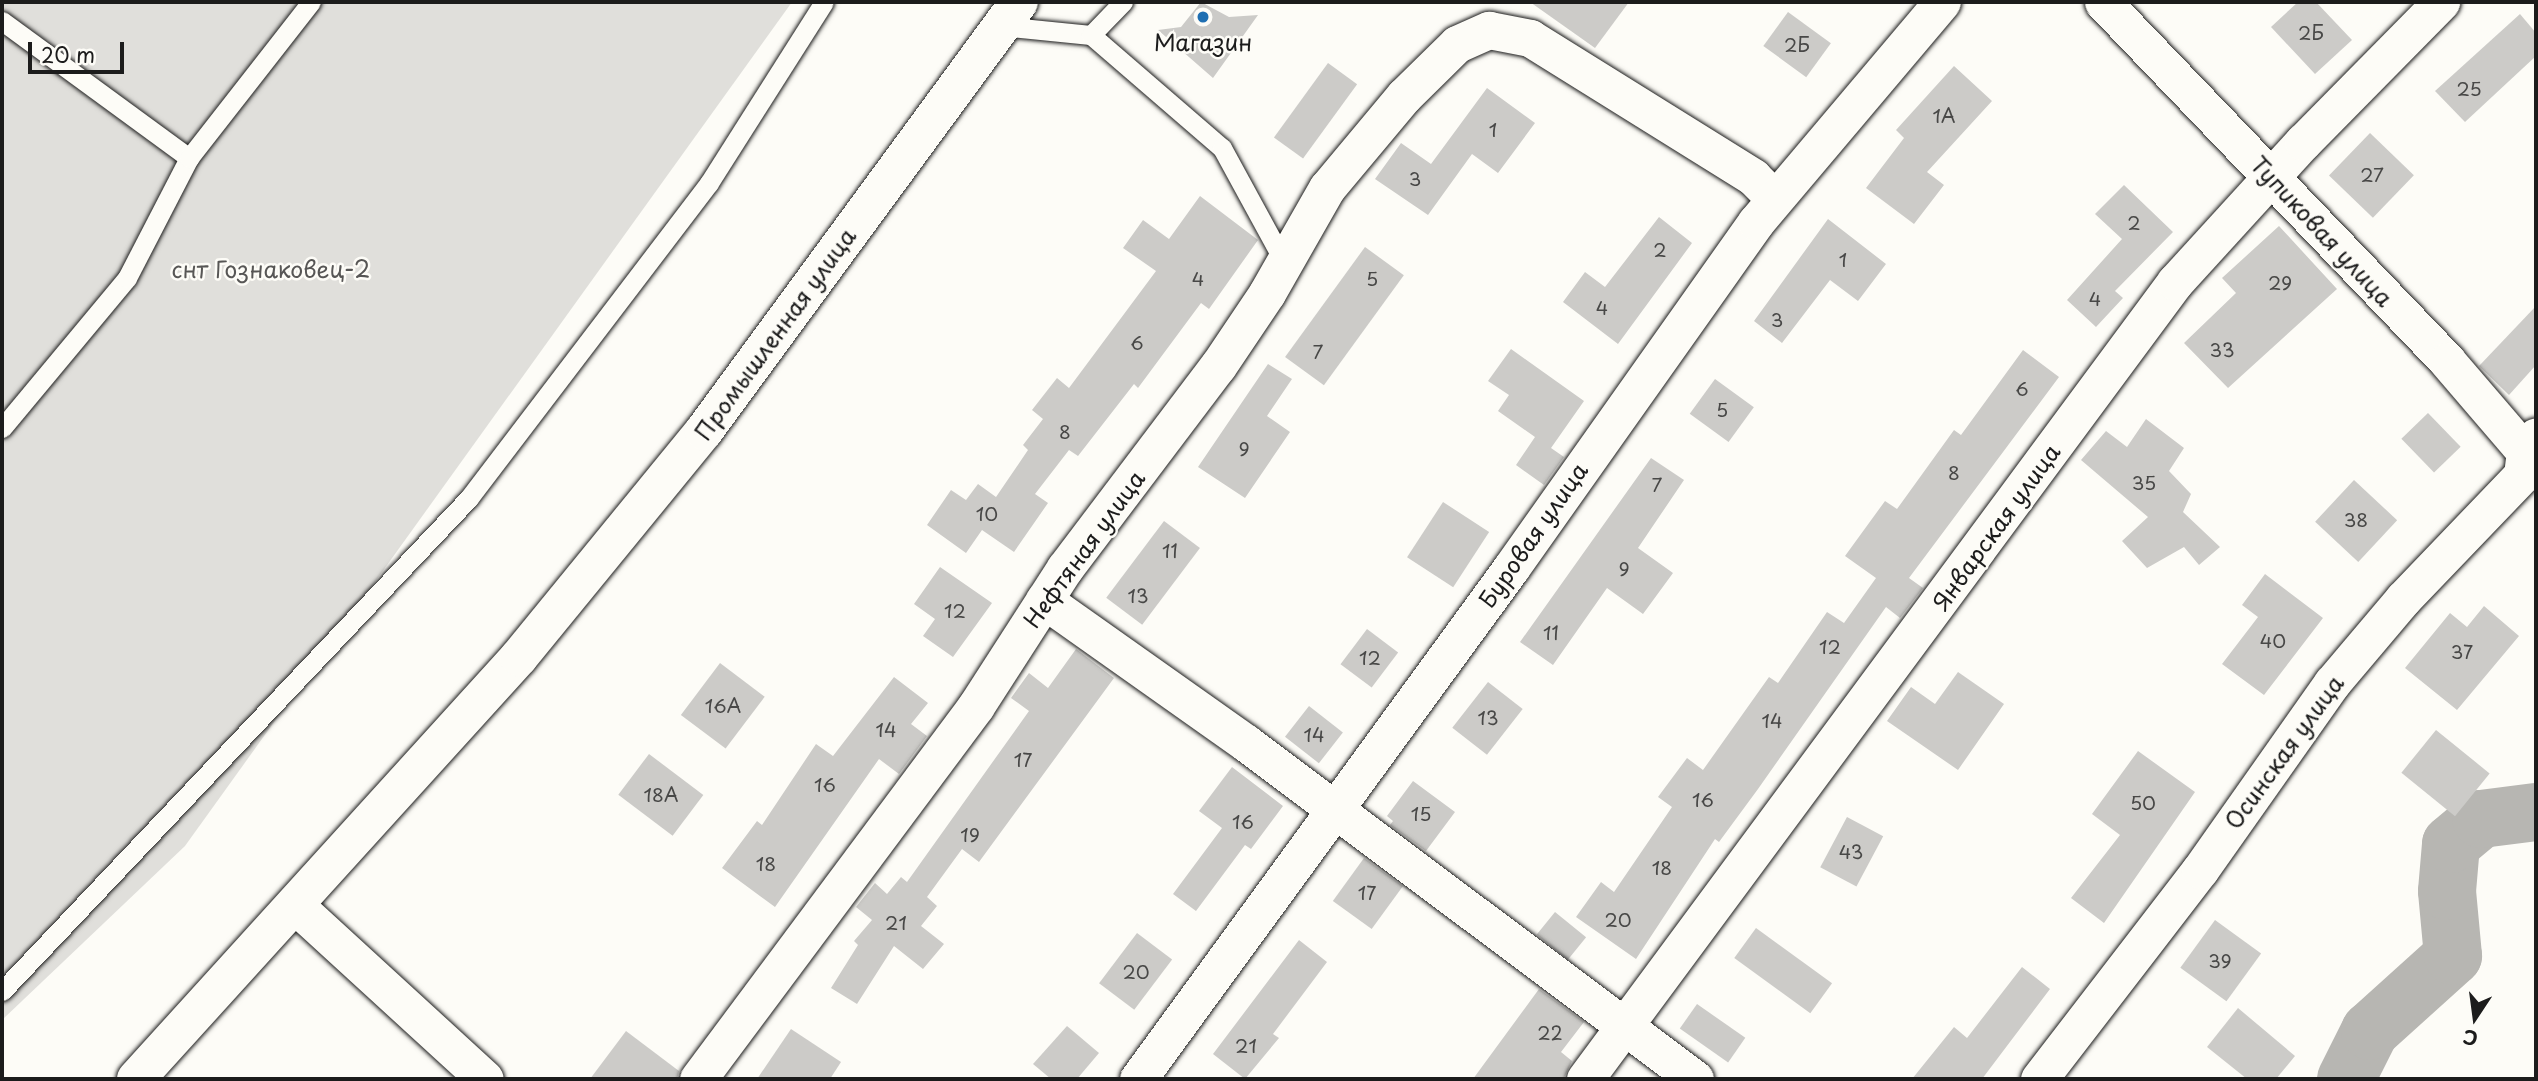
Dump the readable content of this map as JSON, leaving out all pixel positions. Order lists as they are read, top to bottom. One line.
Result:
{"streets":{"main road":["Промышленная улица"],"street":["Тупиковая улица","Январская улица","Буровая улица","Нефтяная улица","Осинская улица"]},"crossings":[["Тупиковая улица","Январская улица"],["Тупиковая улица","Осинская улица"],["Буровая улица","Нефтяная улица"]],"parks":["снт Гознаковец-2"],"places":["Магазин"],"house_numbers":["2Б","2Б","25","1А","1","27","3","2","2","1","4","5","29","4","4","3","6","33","7","6","5","8","9","8","35","7","10","38","11","9","13","12","11","40","12","37","12","16А","13","14","14","14","17","16","18А","16","50","15","16","19","43","18","18","17","20","21","39","20","22","21"],"scale_bar":"20 m","north":"bottom"}
